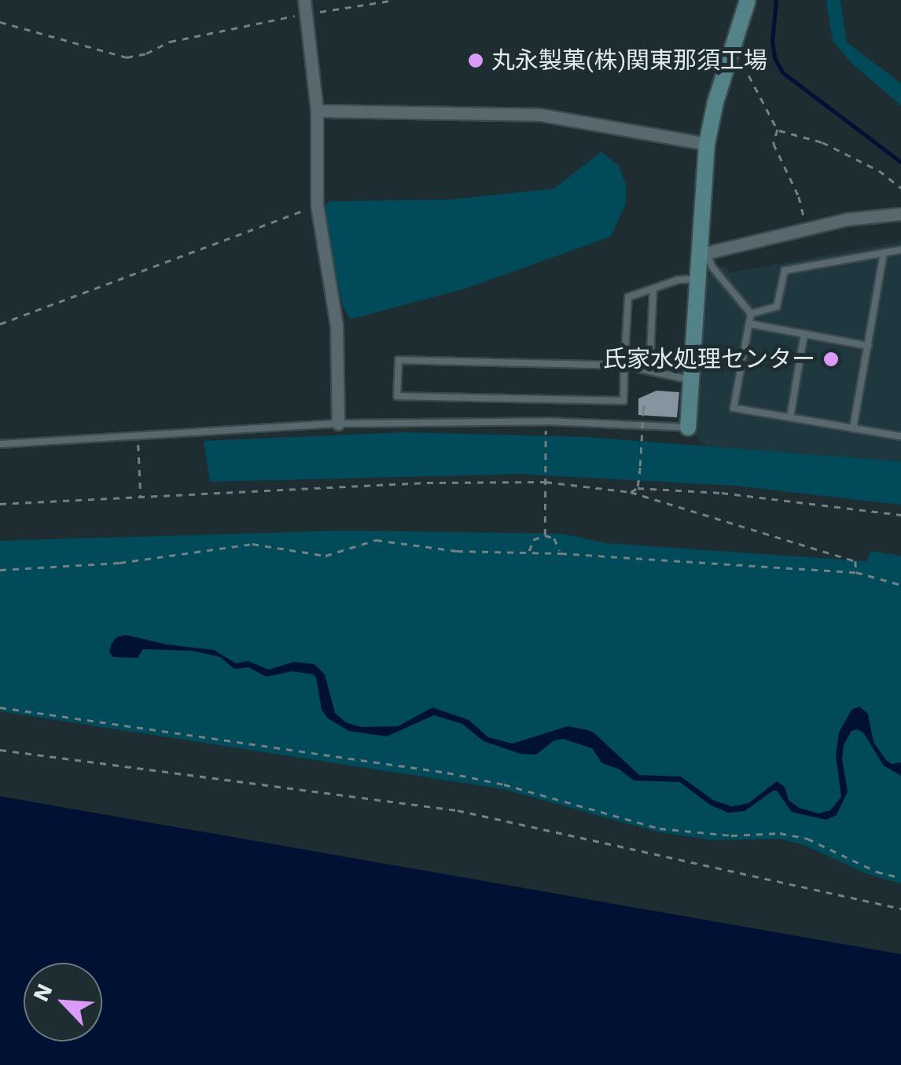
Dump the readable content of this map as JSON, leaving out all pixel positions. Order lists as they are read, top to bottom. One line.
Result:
{"places":["丸永製菓(株)関東那須工場","氏家水処理センター"],"north":"top left"}
